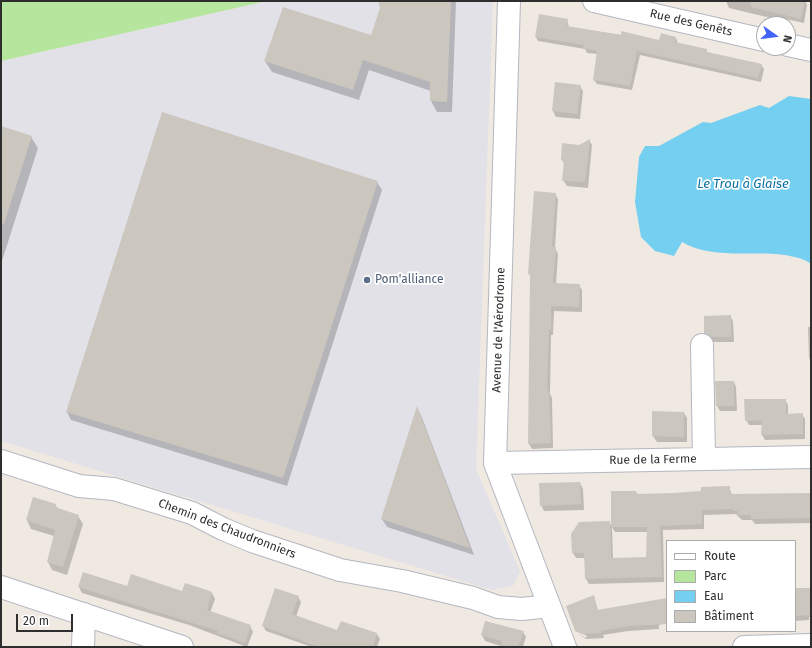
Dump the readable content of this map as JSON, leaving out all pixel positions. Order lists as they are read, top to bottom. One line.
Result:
{"streets":{"street":["Rue des Genêts","Avenue de l'Aérodrome","Rue de la Ferme","Chemin des Chaudronniers"]},"crossings":[["Avenue de l'Aérodrome","Rue de la Ferme"],["Avenue de l'Aérodrome","Chemin des Chaudronniers"]],"water":["Le Trou à Glaise"],"places":["Pom'alliance"],"legend":["Route","Parc","Eau","Bâtiment"],"scale_bar":"20 m","north":"right"}
